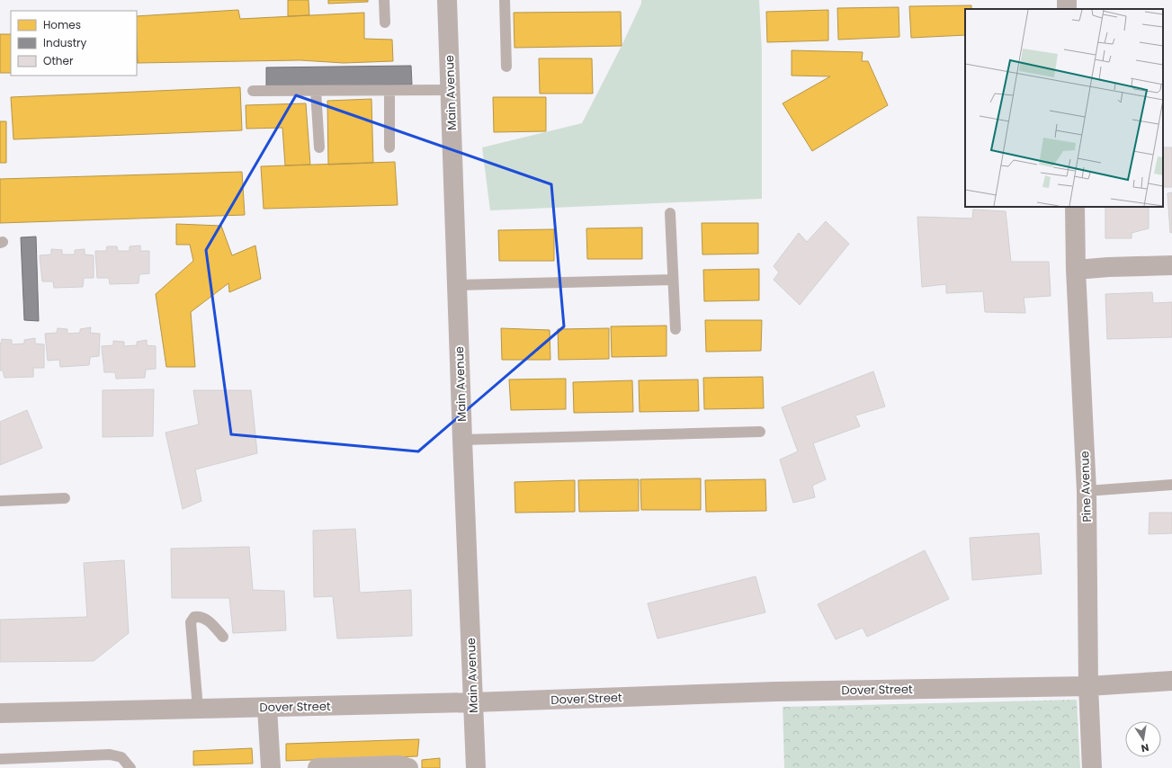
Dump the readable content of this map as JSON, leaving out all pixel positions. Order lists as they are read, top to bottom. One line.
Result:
{"streets":{"street":["Main Avenue","Pine Avenue","Dover Street"]},"crossings":[["Main Avenue","Dover Street"],["Pine Avenue","Dover Street"]],"legend":["Homes","Industry","Other"],"north":"bottom"}
